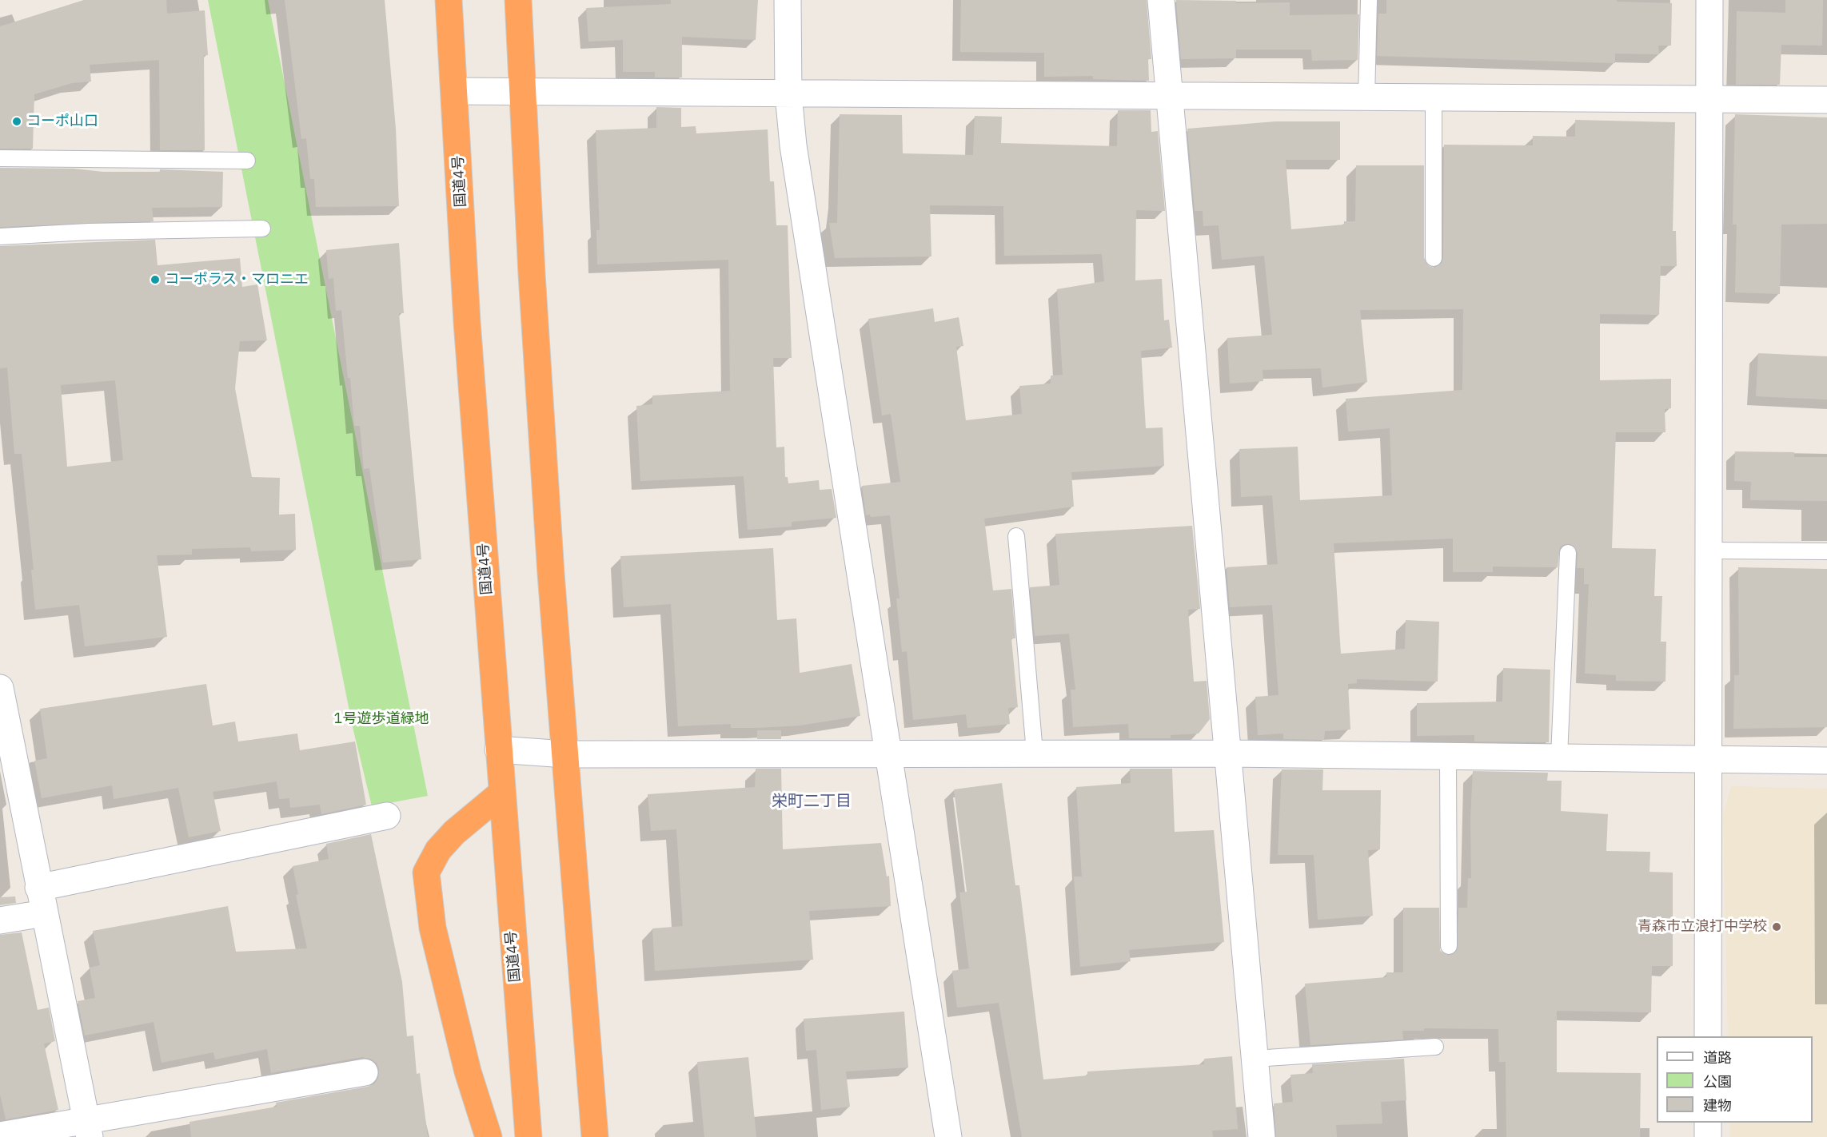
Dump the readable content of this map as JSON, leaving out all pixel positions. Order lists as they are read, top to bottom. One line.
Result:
{"streets":{"highway":["国道4号"]},"districts":["栄町二丁目"],"parks":["1号遊歩道緑地"],"places":["コーポ山口","コーポラス・マロニエ","青森市立浪打中学校"],"legend":["道路","公園","建物"]}
